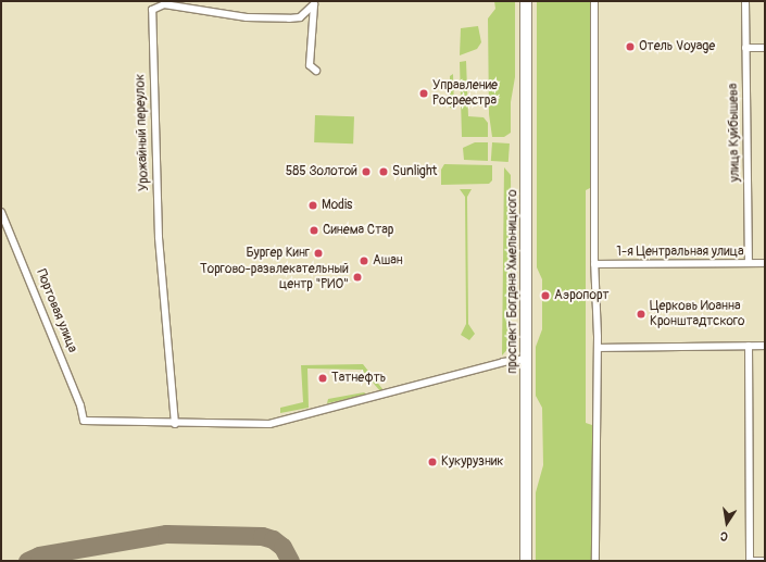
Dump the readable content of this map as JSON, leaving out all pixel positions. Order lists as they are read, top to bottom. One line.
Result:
{"streets":{"main road":["проспект Богдана Хмельницкого"],"street":["Урожайный переулок","улица Куйбышева","1-я Центральная улица","Портовая улица"]},"crossings":[["Урожайный переулок","Портовая улица"],["улица Куйбышева","1-я Центральная улица"]],"places":["Отель Voyage","Управление Росреестра","585 Золотой","Sunlight","Modis","Синема Стар","Бургер Кинг","Ашан","Торгово-развлекательный центр \"РИО\"","Аэропорт","Церковь Иоанна Кронштадтского","Татнефть","Кукурузник"],"north":"bottom"}
